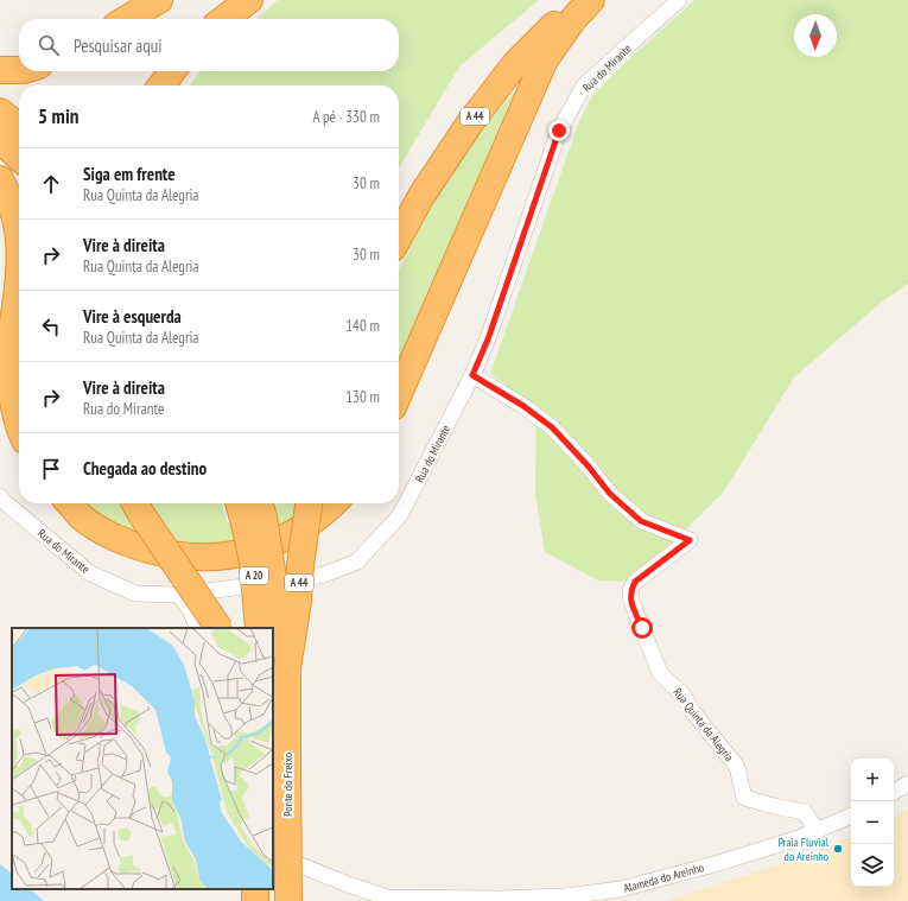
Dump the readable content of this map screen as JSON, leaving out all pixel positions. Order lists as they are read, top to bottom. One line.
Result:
{"streets":{"highway":["A 44","A 20","Ponte do Freixo"],"street":["Rua do Mirante","Rua Quinta da Alegria","Alameda do Areinho"]},"crossings":[["Rua do Mirante","Rua Quinta da Alegria"],["A 44","A 20"],["A 44","Ponte do Freixo"],["A 20","Ponte do Freixo"],["Rua Quinta da Alegria","Alameda do Areinho"]],"places":["Praia Fluvial do Areinho"],"north":"bottom","page":{"search":"Pesquisar aqui","heading":["5 min","A pé · 330 m"],"list":[["Siga em frente","Rua Quinta da Alegria","30 m"],["Vire à direita","Rua Quinta da Alegria","30 m"],["Vire à esquerda","Rua Quinta da Alegria","140 m"],["Vire à direita","Rua do Mirante","130 m"],"Chegada ao destino"],"map_buttons":["+","−"]}}
